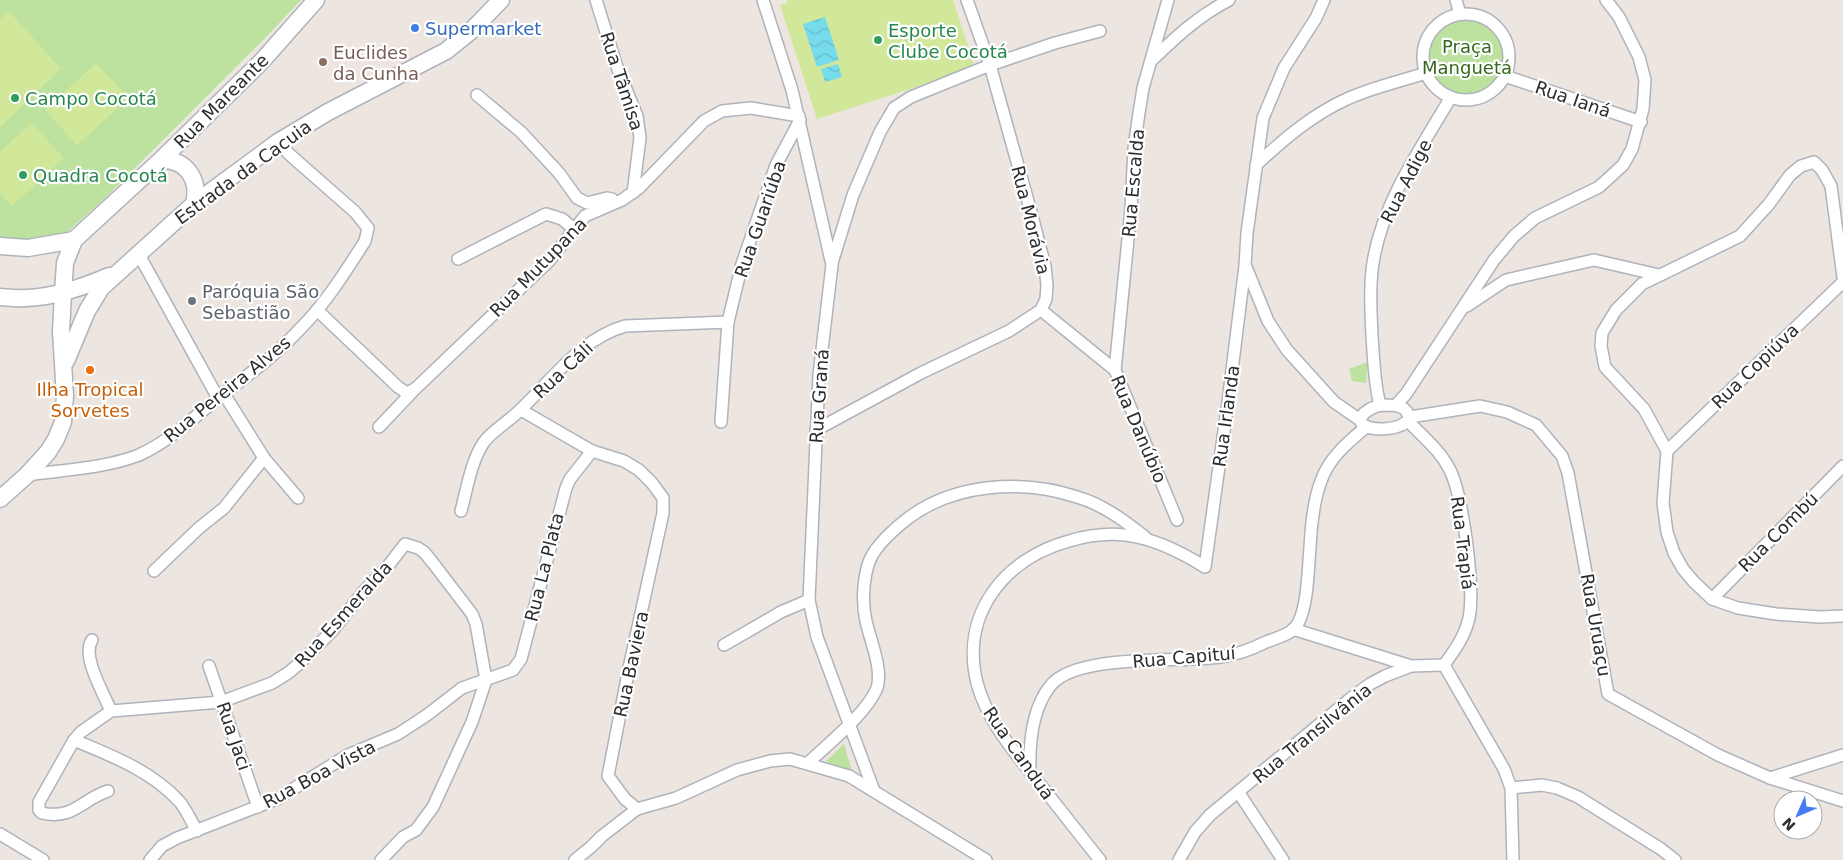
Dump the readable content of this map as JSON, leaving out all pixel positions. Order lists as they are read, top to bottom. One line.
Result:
{"streets":{"main road":["Rua Mareante","Estrada da Cacuia"],"street":["Rua Tâmisa","Rua Ianá","Rua Adige","Rua Escalda","Rua Guariúba","Rua Morávia","Rua Mutupana","Rua Copiúva","Rua Cáli","Rua Pereira Alves","Rua Graná","Rua Irlanda","Rua Danúbio","Rua Combú","Rua Trapiá","Rua La Plata","Rua Esmeralda","Rua Uruaçu","Rua Capituí","Rua Baviera","Rua Transilvânia","Rua Jaci","Rua Canduá","Rua Boa Vista"]},"crossings":[["Rua Tâmisa","Rua Mutupana"],["Rua Ianá","Rua Adige"],["Rua Mareante","Rua Pereira Alves"],["Estrada da Cacuia","Rua Pereira Alves"],["Rua Escalda","Rua Danúbio"],["Rua Guariúba","Rua Mutupana"],["Rua Guariúba","Rua Cáli"],["Rua Guariúba","Rua Graná"],["Rua Morávia","Rua Danúbio"],["Rua Mutupana","Rua Graná"],["Rua Cáli","Rua Baviera"],["Rua Irlanda","Rua Canduá"],["Rua Trapiá","Rua Uruaçu"],["Rua Trapiá","Rua Transilvânia"],["Rua La Plata","Rua Esmeralda"],["Rua La Plata","Rua Baviera"],["Rua La Plata","Rua Boa Vista"],["Rua Esmeralda","Rua Jaci"],["Rua Esmeralda","Rua Boa Vista"],["Rua Capituí","Rua Canduá"],["Rua Jaci","Rua Boa Vista"]],"parks":["Praça Manguetá"],"places":["Supermarket","Esporte Clube Cocotá","Euclides da Cunha","Campo Cocotá","Quadra Cocotá","Paróquia São Sebastião","Ilha Tropical Sorvetes"],"north":"bottom left"}
